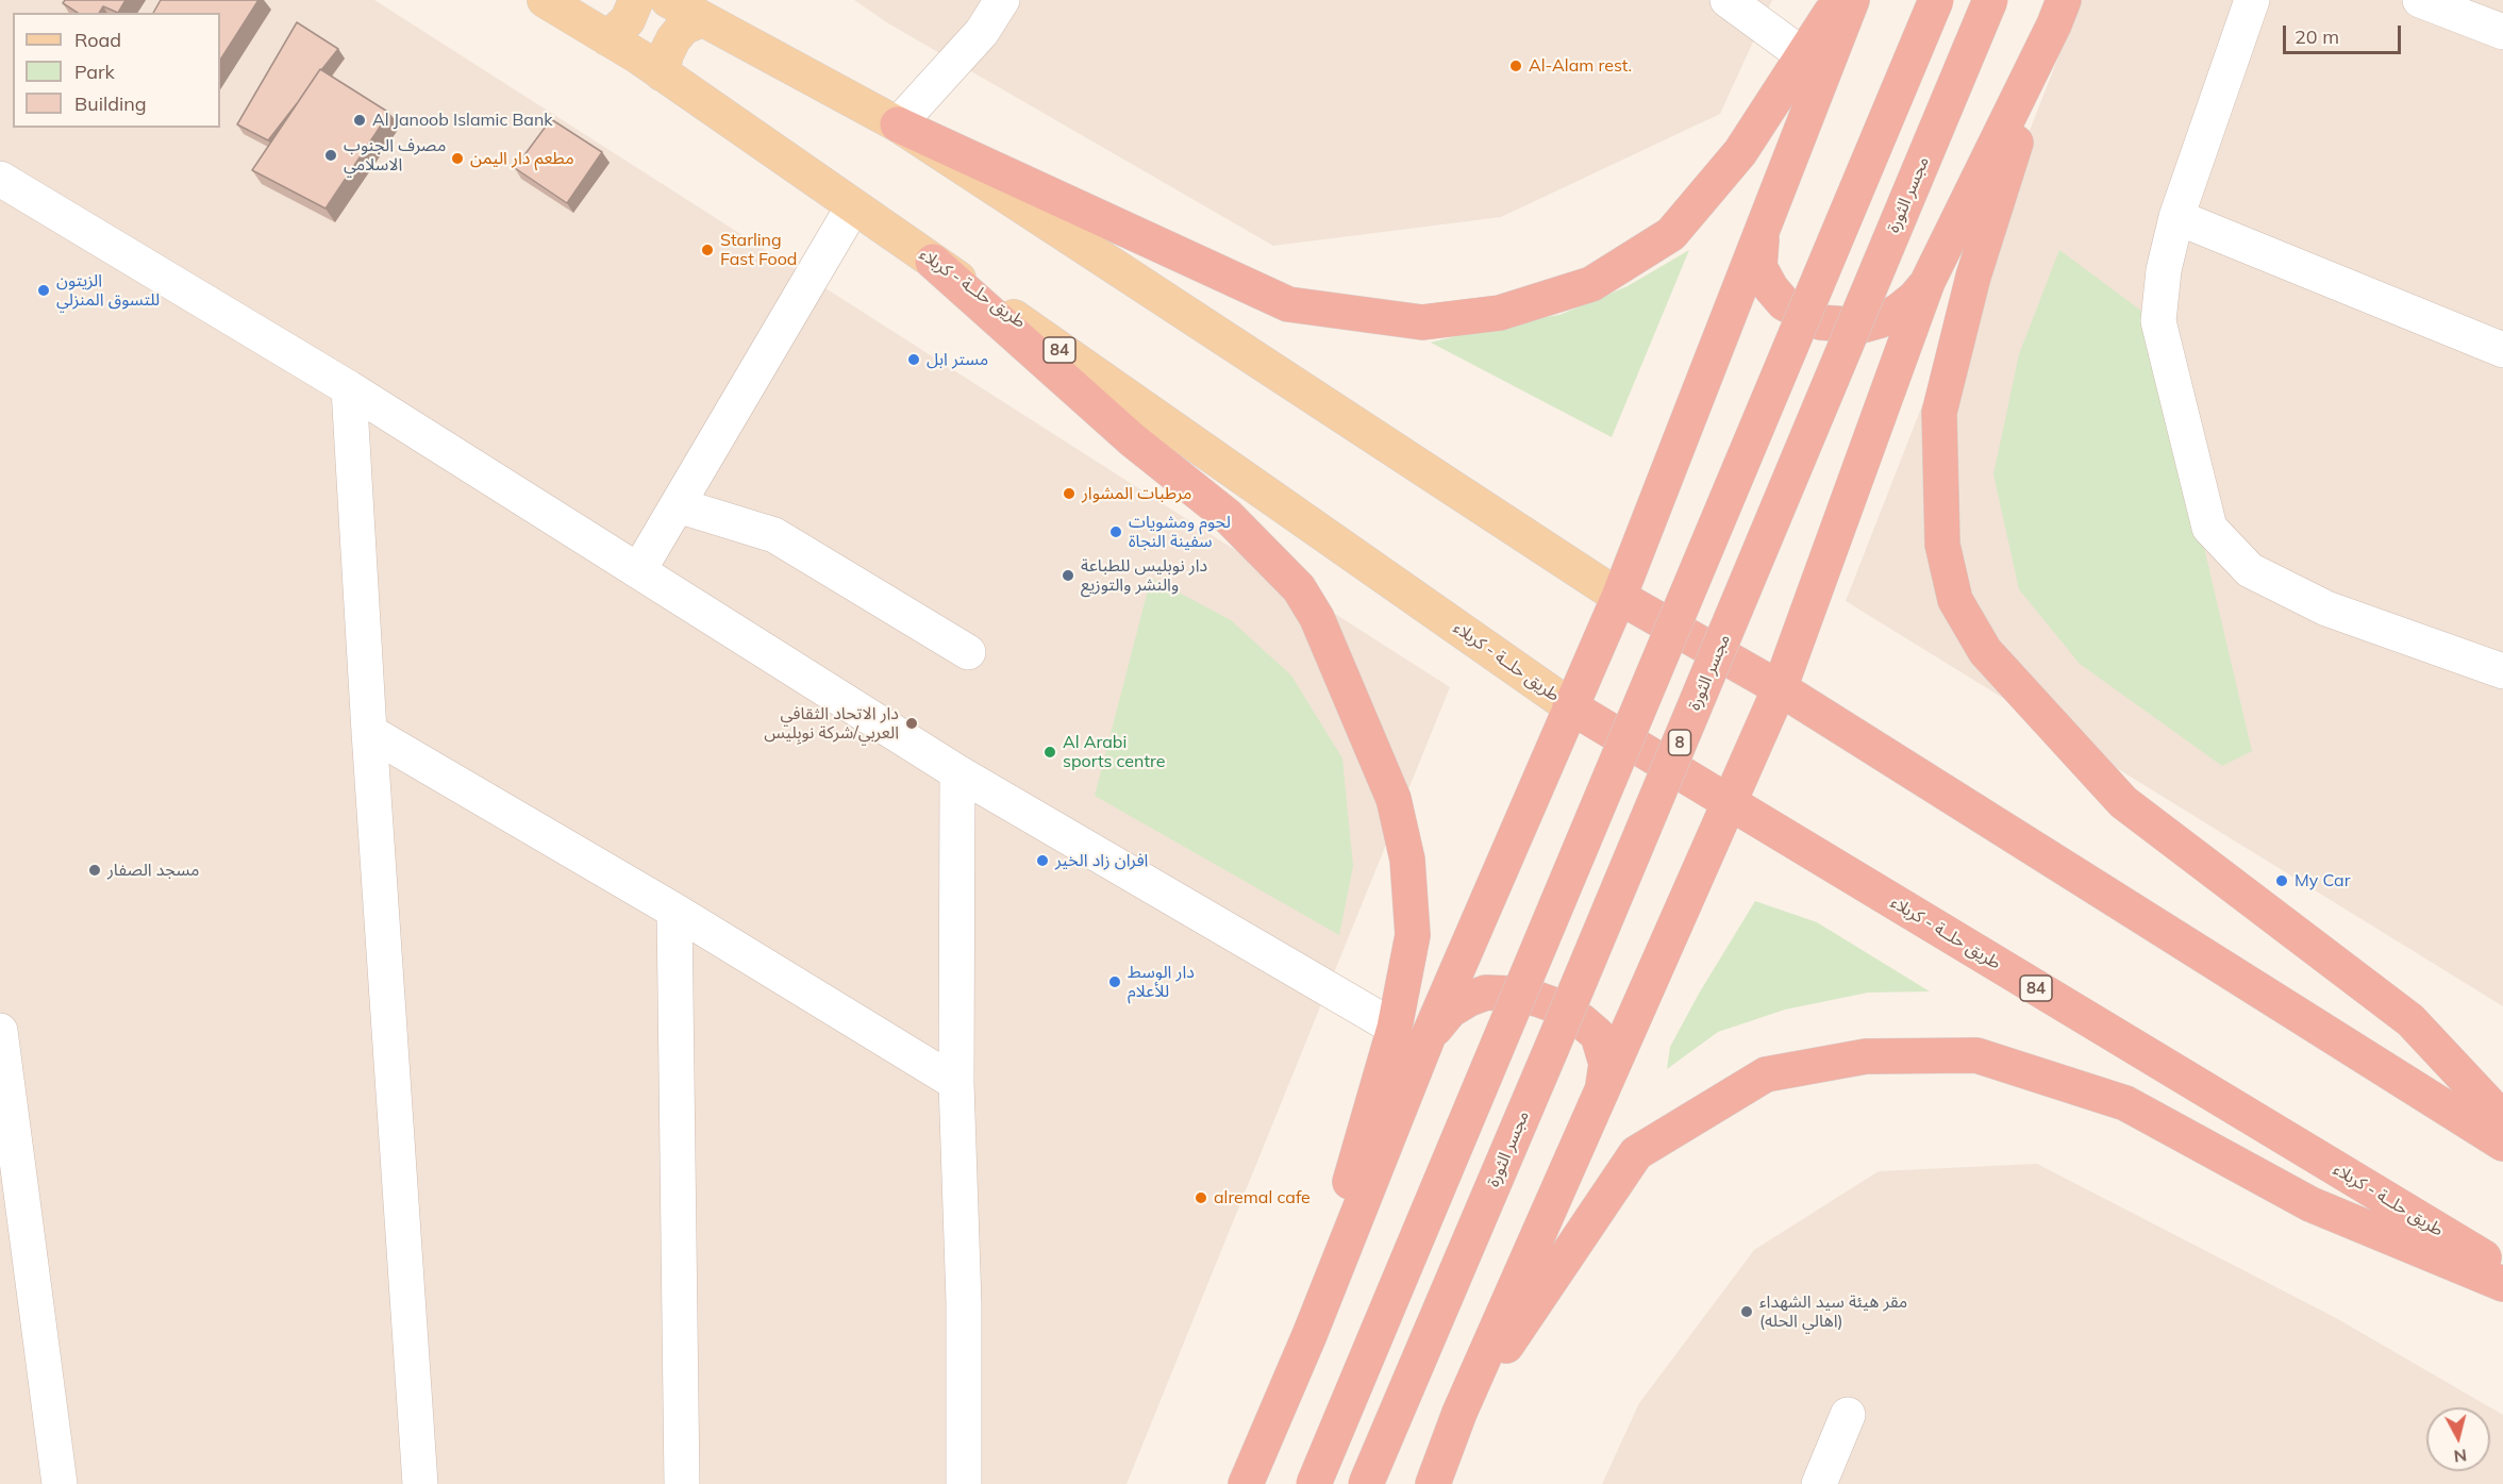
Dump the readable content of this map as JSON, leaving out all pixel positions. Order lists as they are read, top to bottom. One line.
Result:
{"streets":{"highway":["مجسر الثورة","طريق حلــة - كربلاء","84","8"]},"places":["Al-Alam rest.","Al Janoob Islamic Bank","مصرف الجنوب الاسلامي","مطعم دار اليمن","Starling Fast Food","الزيتون للتسوق المنزلي","مستر ابل","مرطبات المشوار","لحوم ومشويات سفينة النجاة","دار نوبليس للطباعة والنشر والتوزيع","دار الاتحاد الثقافي العربي/شركة نوبِليس","Al Arabi sports centre","افران زاد الخير","مسجد الصفار","My Car","دار الوسط للأعلام","alremal cafe","مقر هيئة سيد الشهداء (اهالي الحله)"],"legend":["Road","Park","Building"],"scale_bar":"20 m","north":"bottom"}
